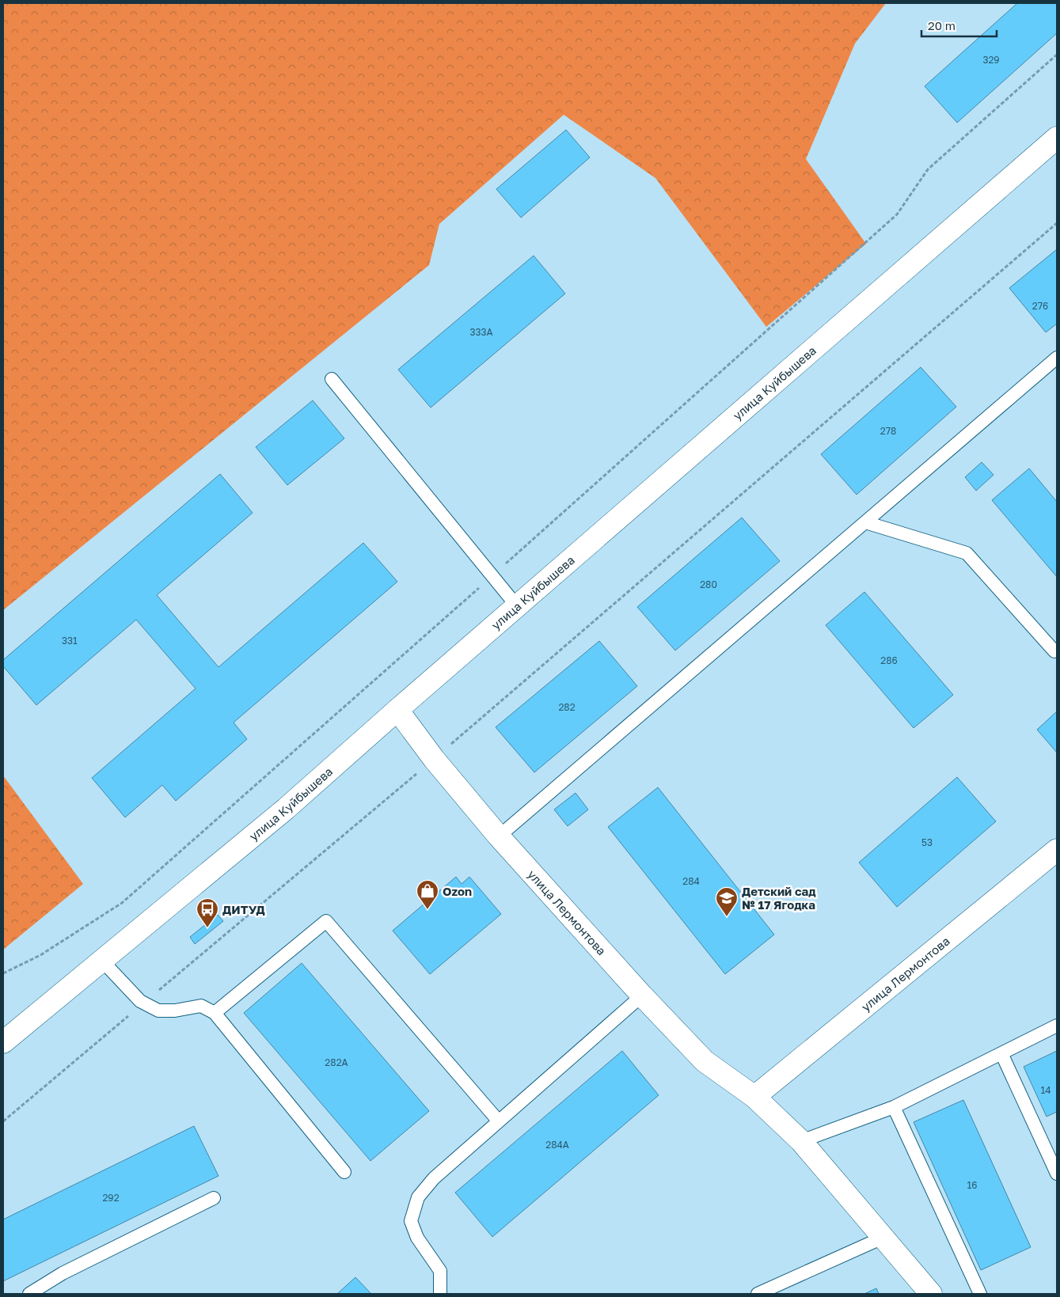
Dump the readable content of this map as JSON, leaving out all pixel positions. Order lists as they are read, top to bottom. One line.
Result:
{"streets":{"street":["улица Куйбышева","улица Лермонтова"]},"crossings":[["улица Куйбышева","улица Лермонтова"]],"places":{"shop":["Ozon"],"school or university":["Детский сад № 17 Ягодка"],"bus stop":["ДИТУД"]},"house_numbers":["329","276","333А","278","280","331","286","282","53","284","282А","14","284А","16","292"],"scale_bar":"20 m"}
